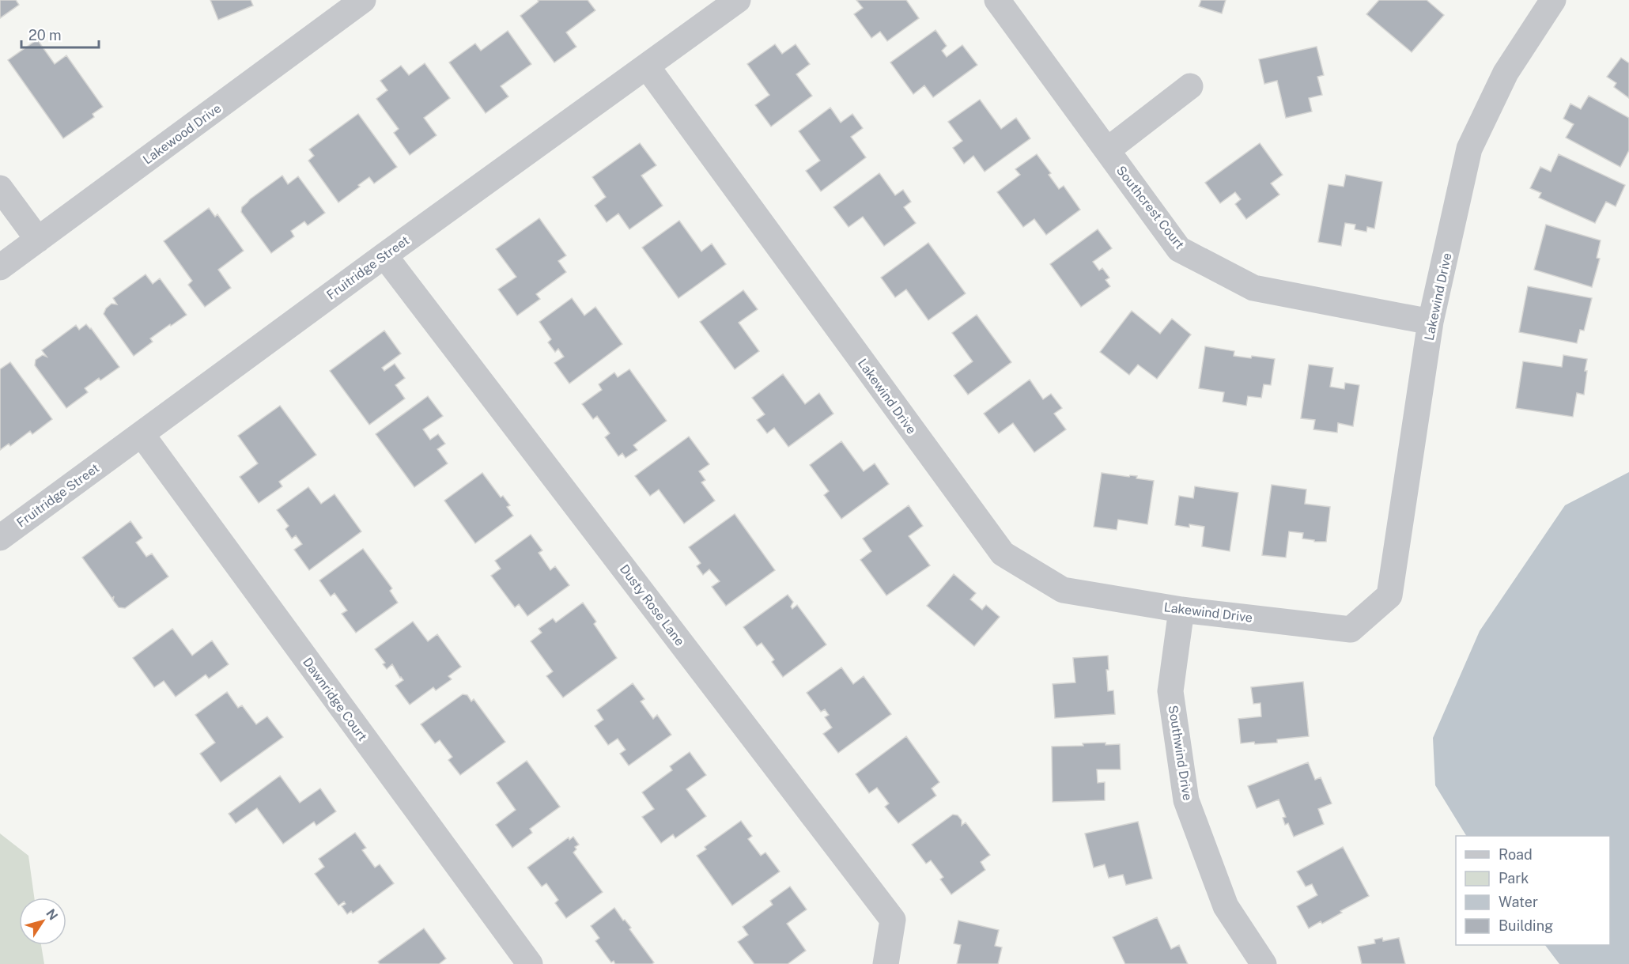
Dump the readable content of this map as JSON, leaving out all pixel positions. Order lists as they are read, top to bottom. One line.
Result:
{"streets":{"street":["Lakewood Drive","Southcrest Court","Fruitridge Street","Lakewind Drive","Dusty Rose Lane","Dawnridge Court","Southwind Drive"]},"crossings":[["Southcrest Court","Lakewind Drive"],["Fruitridge Street","Lakewind Drive"],["Fruitridge Street","Dusty Rose Lane"],["Fruitridge Street","Dawnridge Court"],["Lakewind Drive","Southwind Drive"]],"legend":["Road","Park","Water","Building"],"scale_bar":"20 m","north":"top right"}
